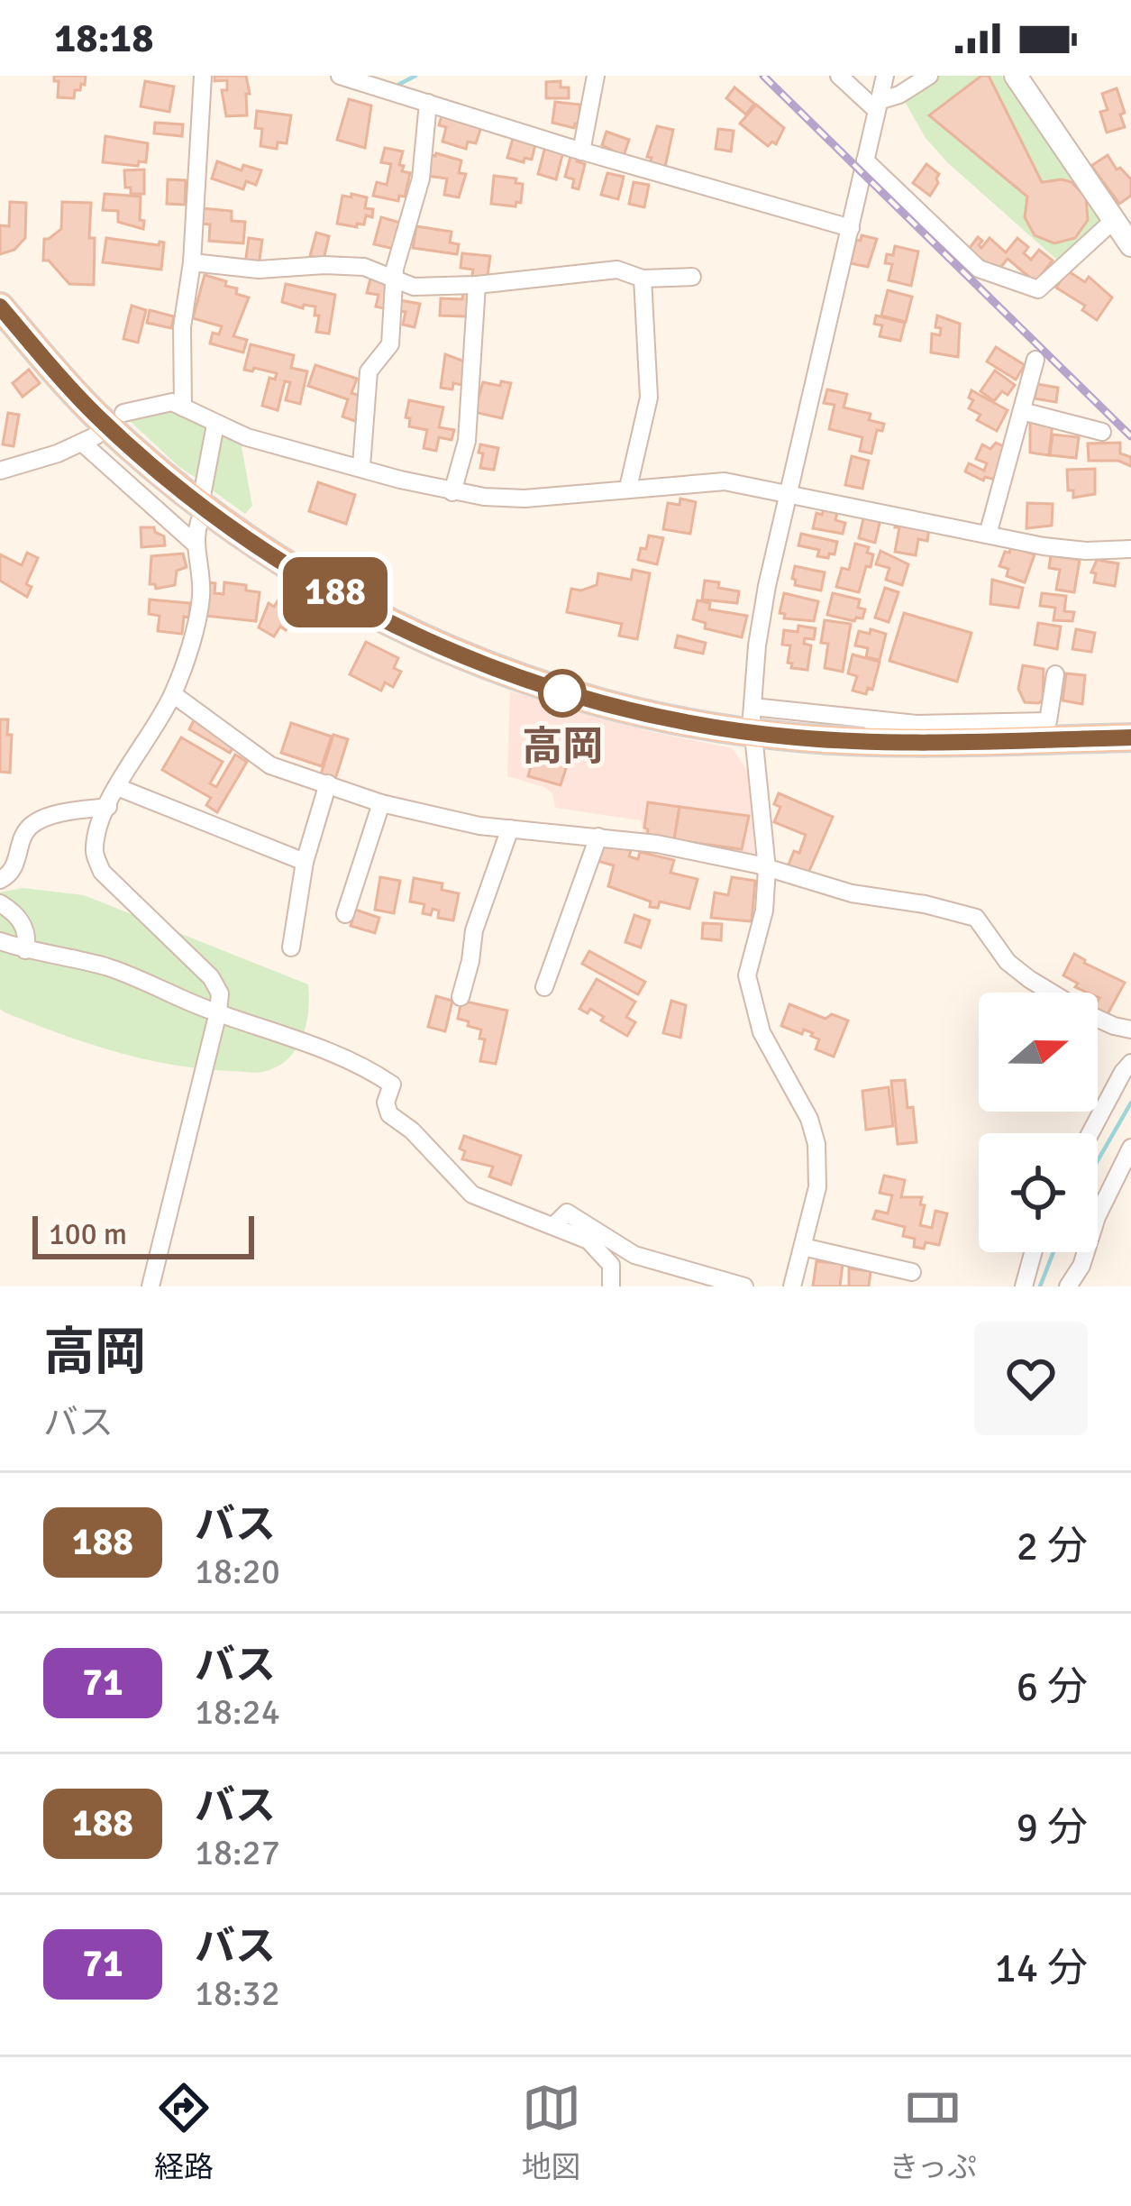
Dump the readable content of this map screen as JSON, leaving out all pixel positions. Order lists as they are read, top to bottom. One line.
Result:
{"places":["高岡"],"lines":["bus line 188"],"scale_bar":"100 m","north":"right","page":{"status":"18:18","on_map":"188","scale":"100 m","heading":["高岡","バス"],"list":[{"mark":"188","name":"バス","note":"18:20","value":"2 分"},{"mark":"71","name":"バス","note":"18:24","value":"6 分"},{"mark":"188","name":"バス","note":"18:27","value":"9 分"},{"mark":"71","name":"バス","note":"18:32","value":"14 分"}],"tabs":["経路","地図","きっぷ"]}}
